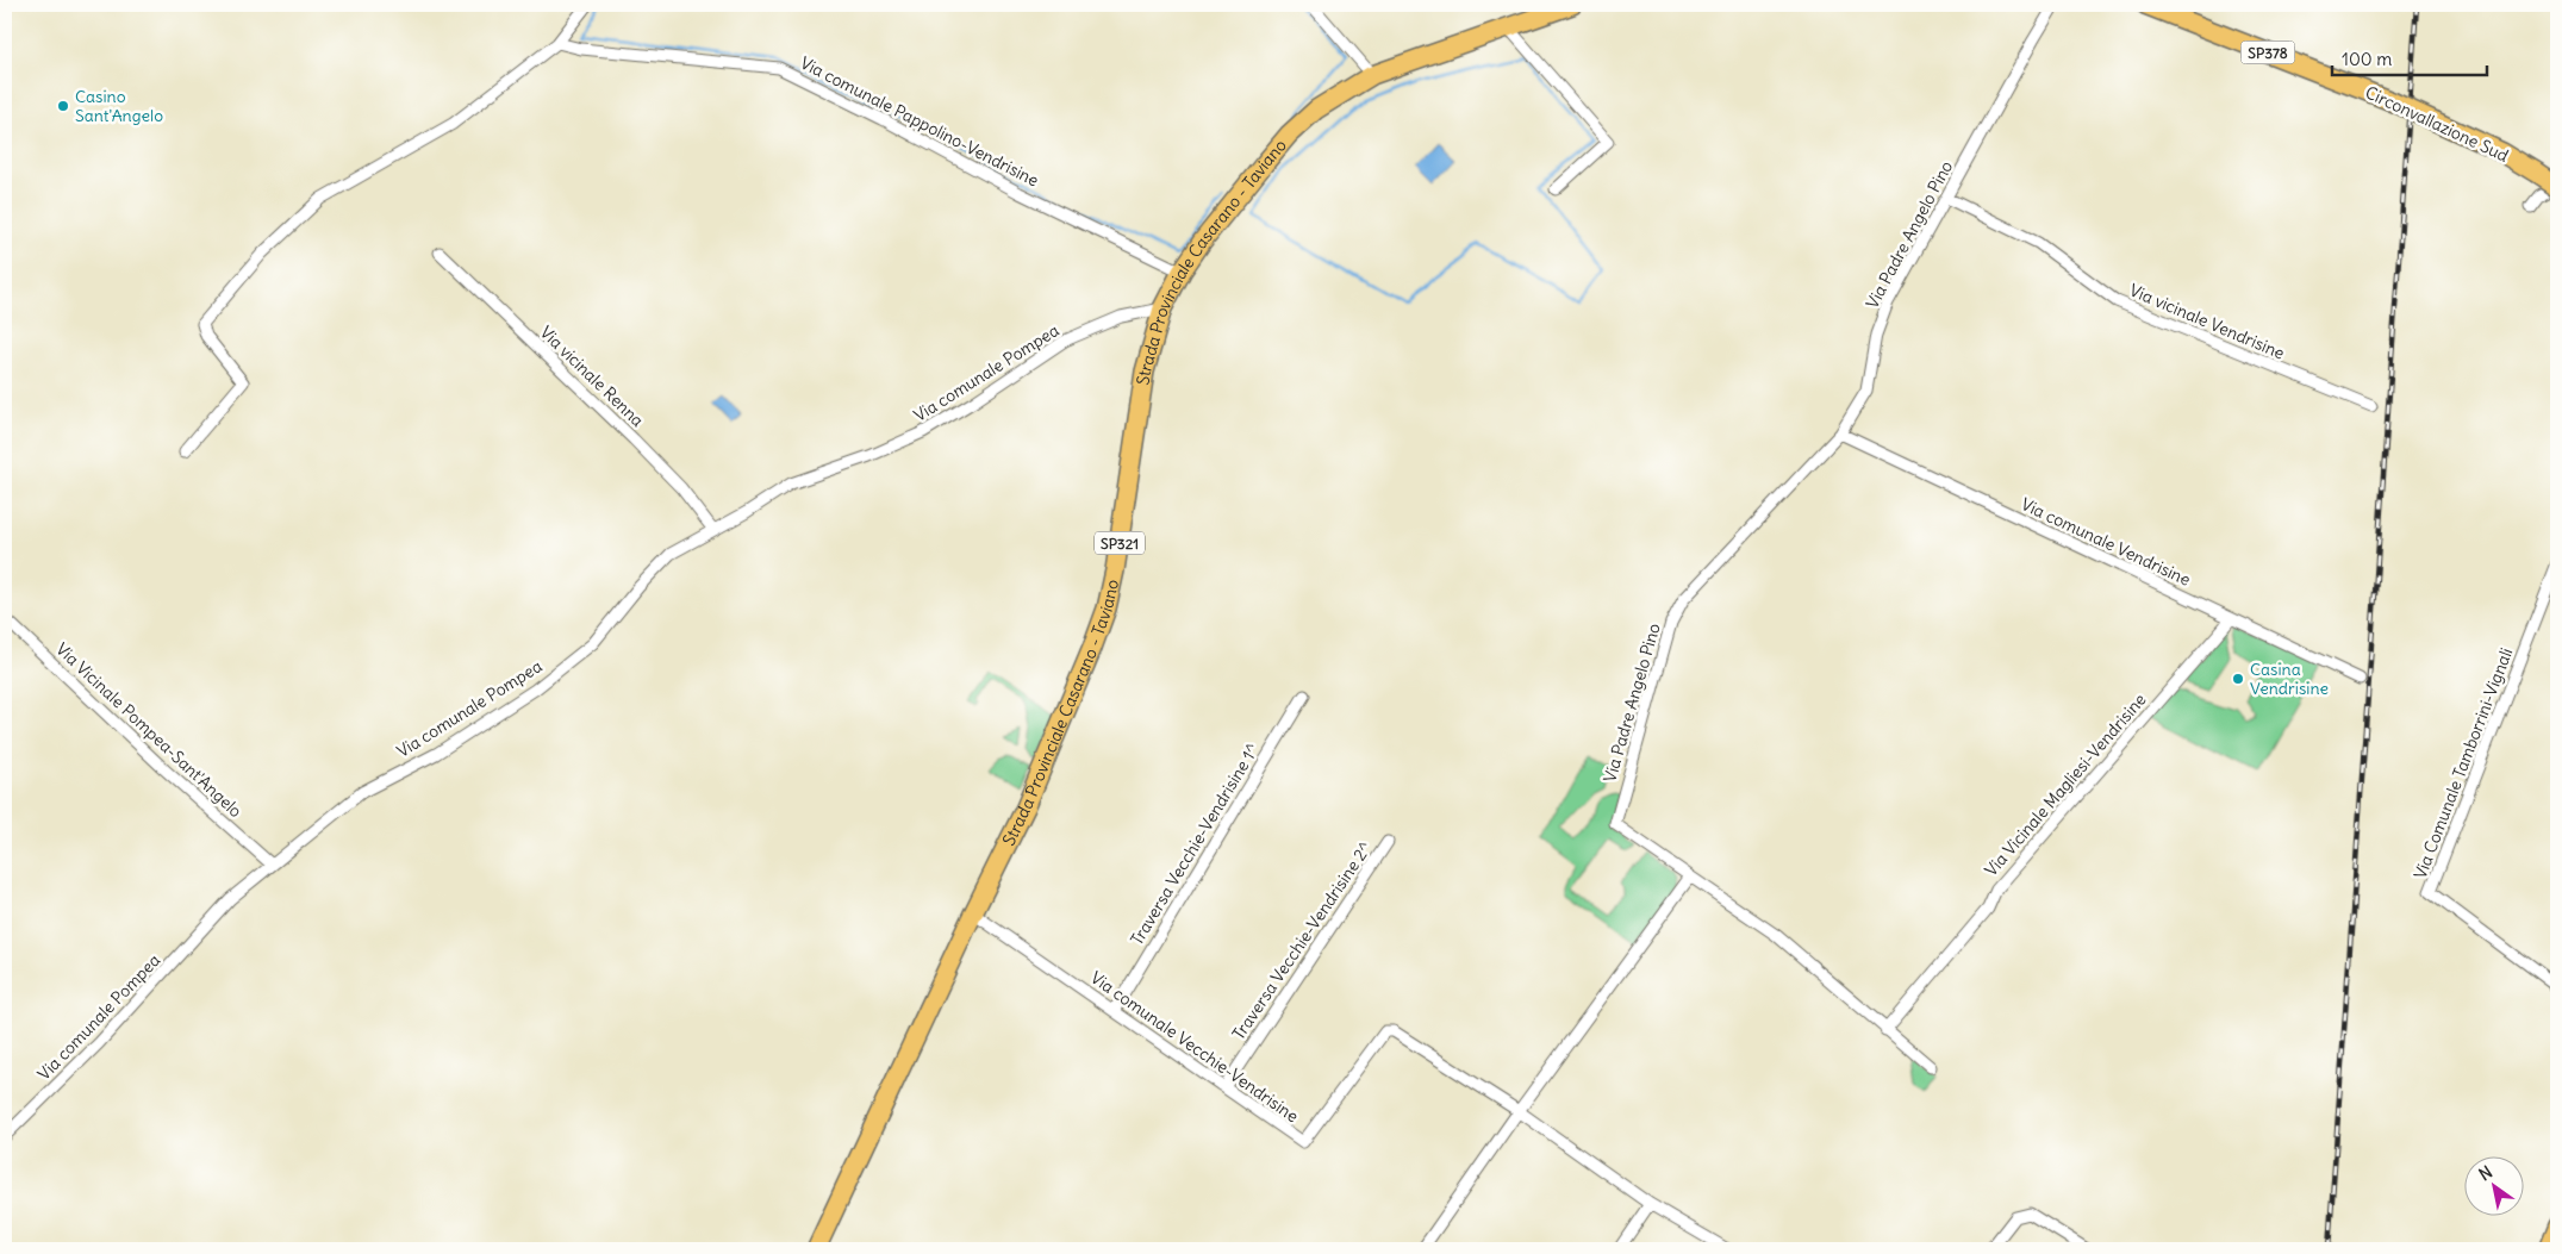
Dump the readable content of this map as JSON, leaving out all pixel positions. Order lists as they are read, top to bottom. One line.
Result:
{"streets":{"main road":["SP378","Circonvallazione Sud","Strada Provinciale Casarano - Taviano","SP321"],"street":["Via comunale Pappolino-Vendrisine","Via Padre Angelo Pino","Via vicinale Vendrisine","Via comunale Pompea","Via vicinale Renna","Via comunale Vendrisine","Via Vicinale Pompea-Sant'Angelo","Via Comunale Tamborrini-Vignali","Via Vicinale Magliesi-Vendrisine","Traversa Vecchie-Vendrisine 1^","Traversa Vecchie-Vendrisine 2^","Via comunale Vecchie-Vendrisine"]},"crossings":[["Via comunale Pappolino-Vendrisine","Strada Provinciale Casarano - Taviano"],["Via Padre Angelo Pino","Via vicinale Vendrisine"],["Via Padre Angelo Pino","Via comunale Vendrisine"],["Strada Provinciale Casarano - Taviano","Via comunale Pompea"],["Strada Provinciale Casarano - Taviano","Via comunale Vecchie-Vendrisine"],["Via comunale Pompea","Via vicinale Renna"],["Via comunale Pompea","Via Vicinale Pompea-Sant'Angelo"],["Via comunale Vendrisine","Via Vicinale Magliesi-Vendrisine"],["Traversa Vecchie-Vendrisine 1^","Via comunale Vecchie-Vendrisine"],["Traversa Vecchie-Vendrisine 2^","Via comunale Vecchie-Vendrisine"]],"places":["Casino Sant'Angelo","Casina Vendrisine"],"scale_bar":"100 m","north":"top left"}
